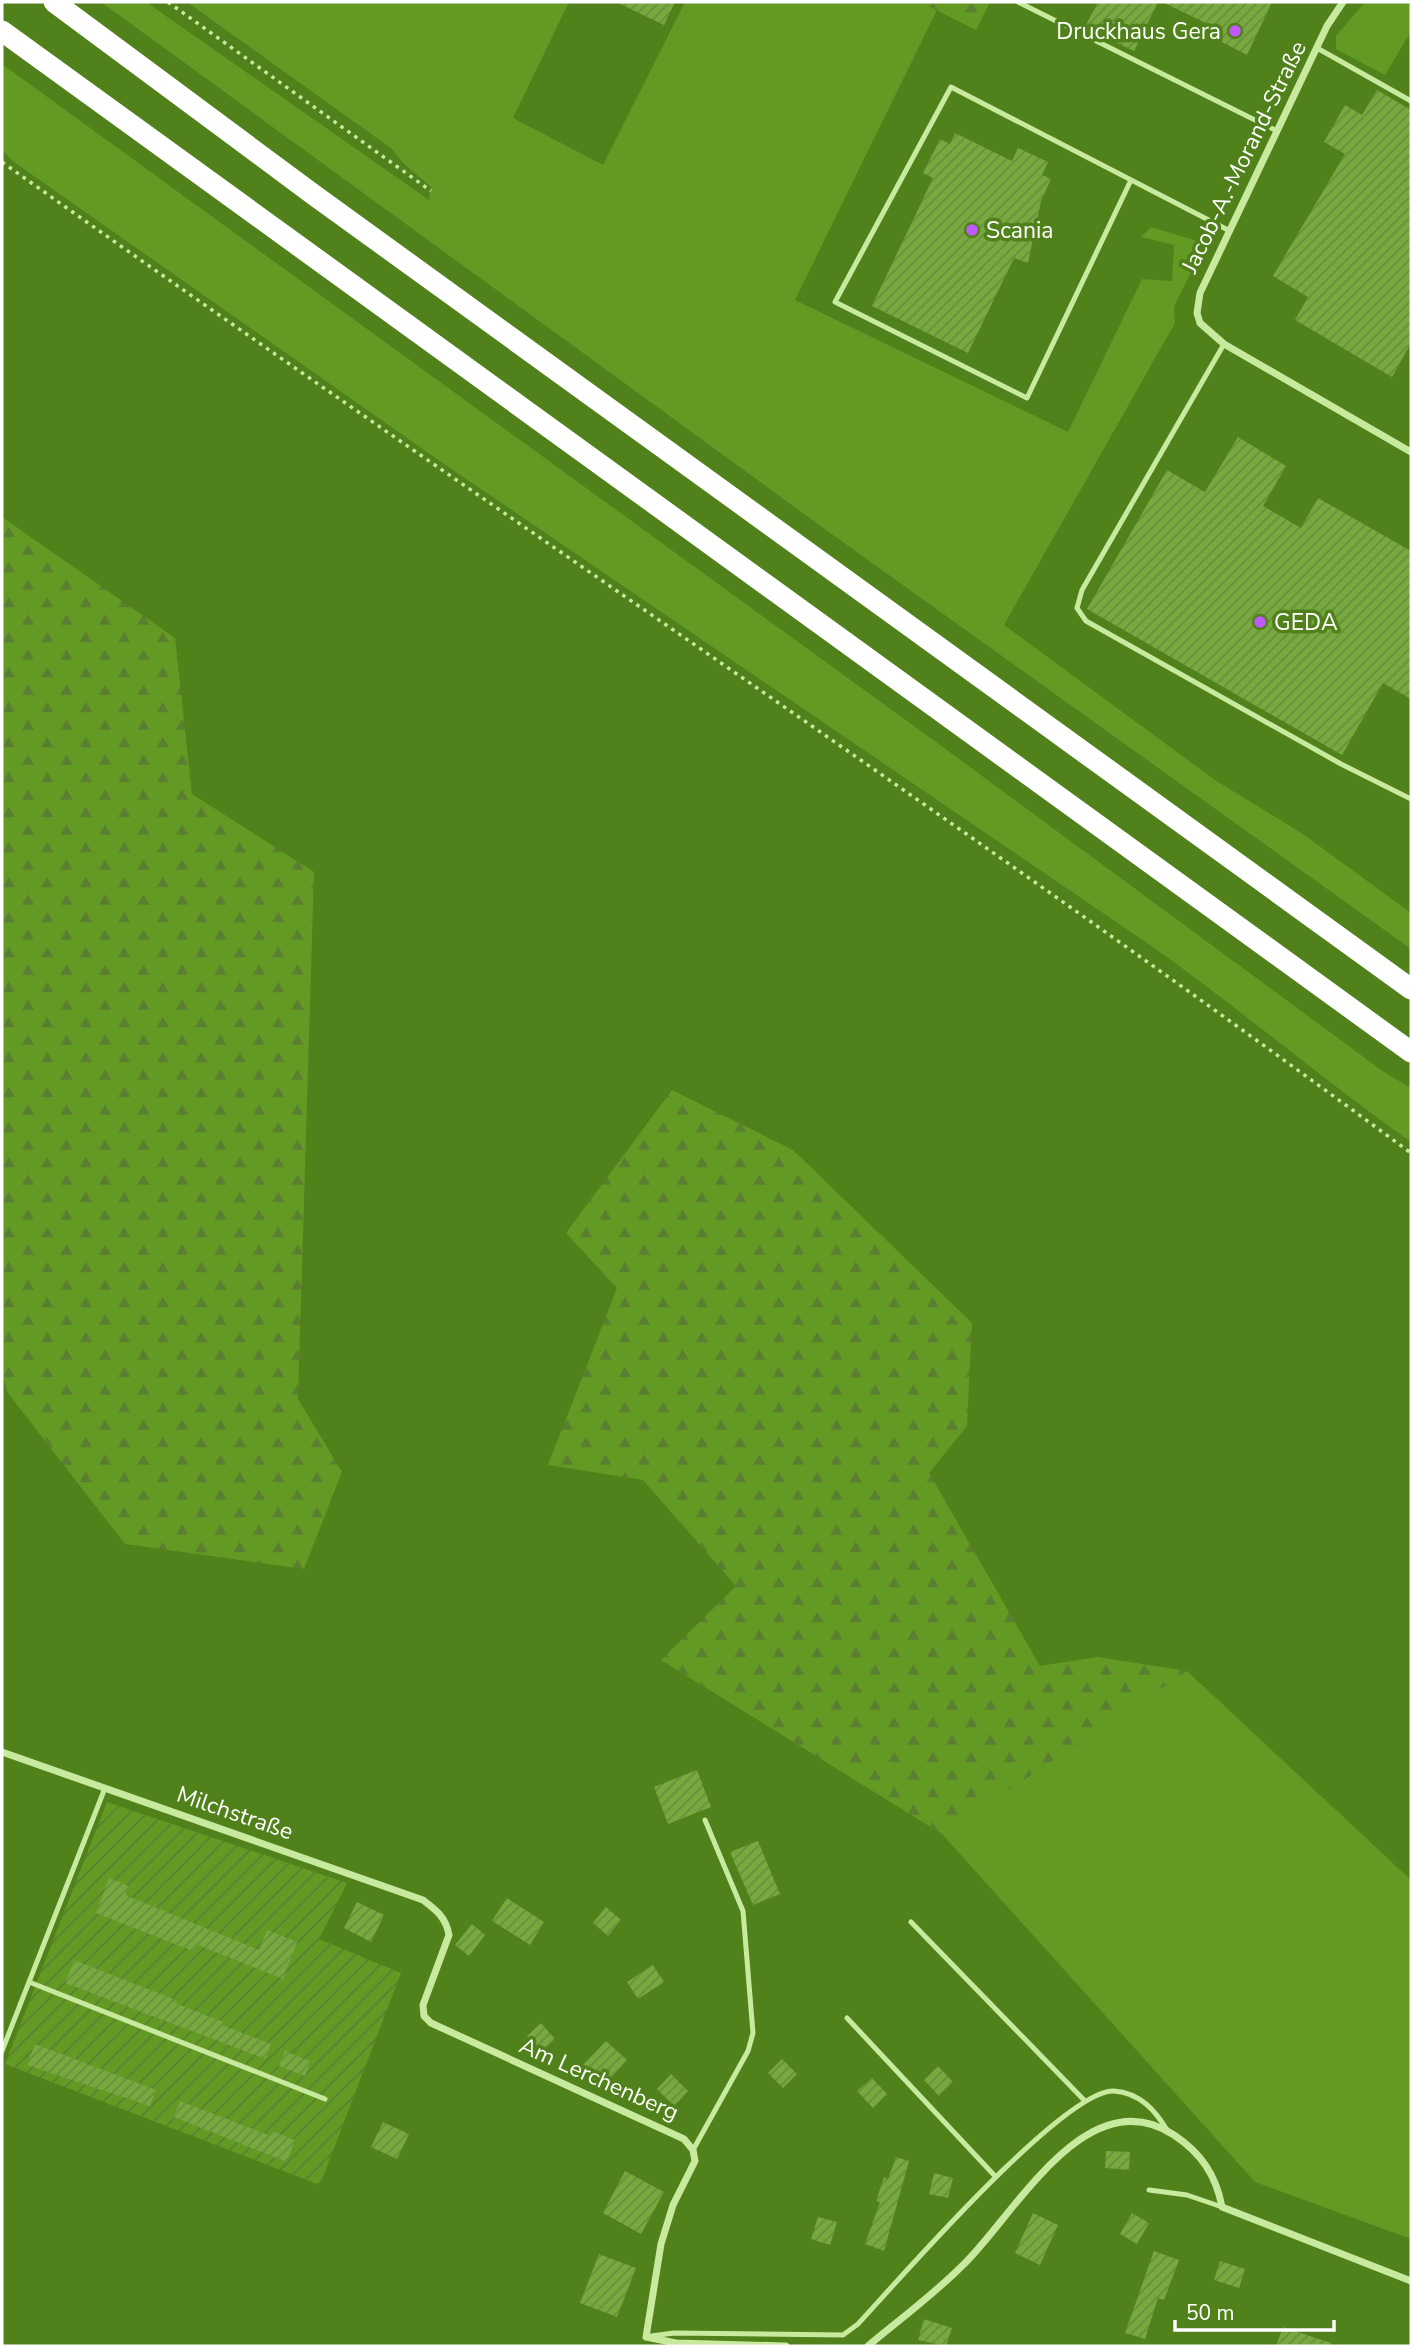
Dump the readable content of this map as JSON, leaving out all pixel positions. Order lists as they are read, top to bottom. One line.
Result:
{"streets":{"street":["Jacob-A.-Morand-Straße","Milchstraße","Am Lerchenberg"]},"crossings":[["Milchstraße","Am Lerchenberg"]],"places":["Druckhaus Gera","Scania","GEDA"],"scale_bar":"50 m"}
